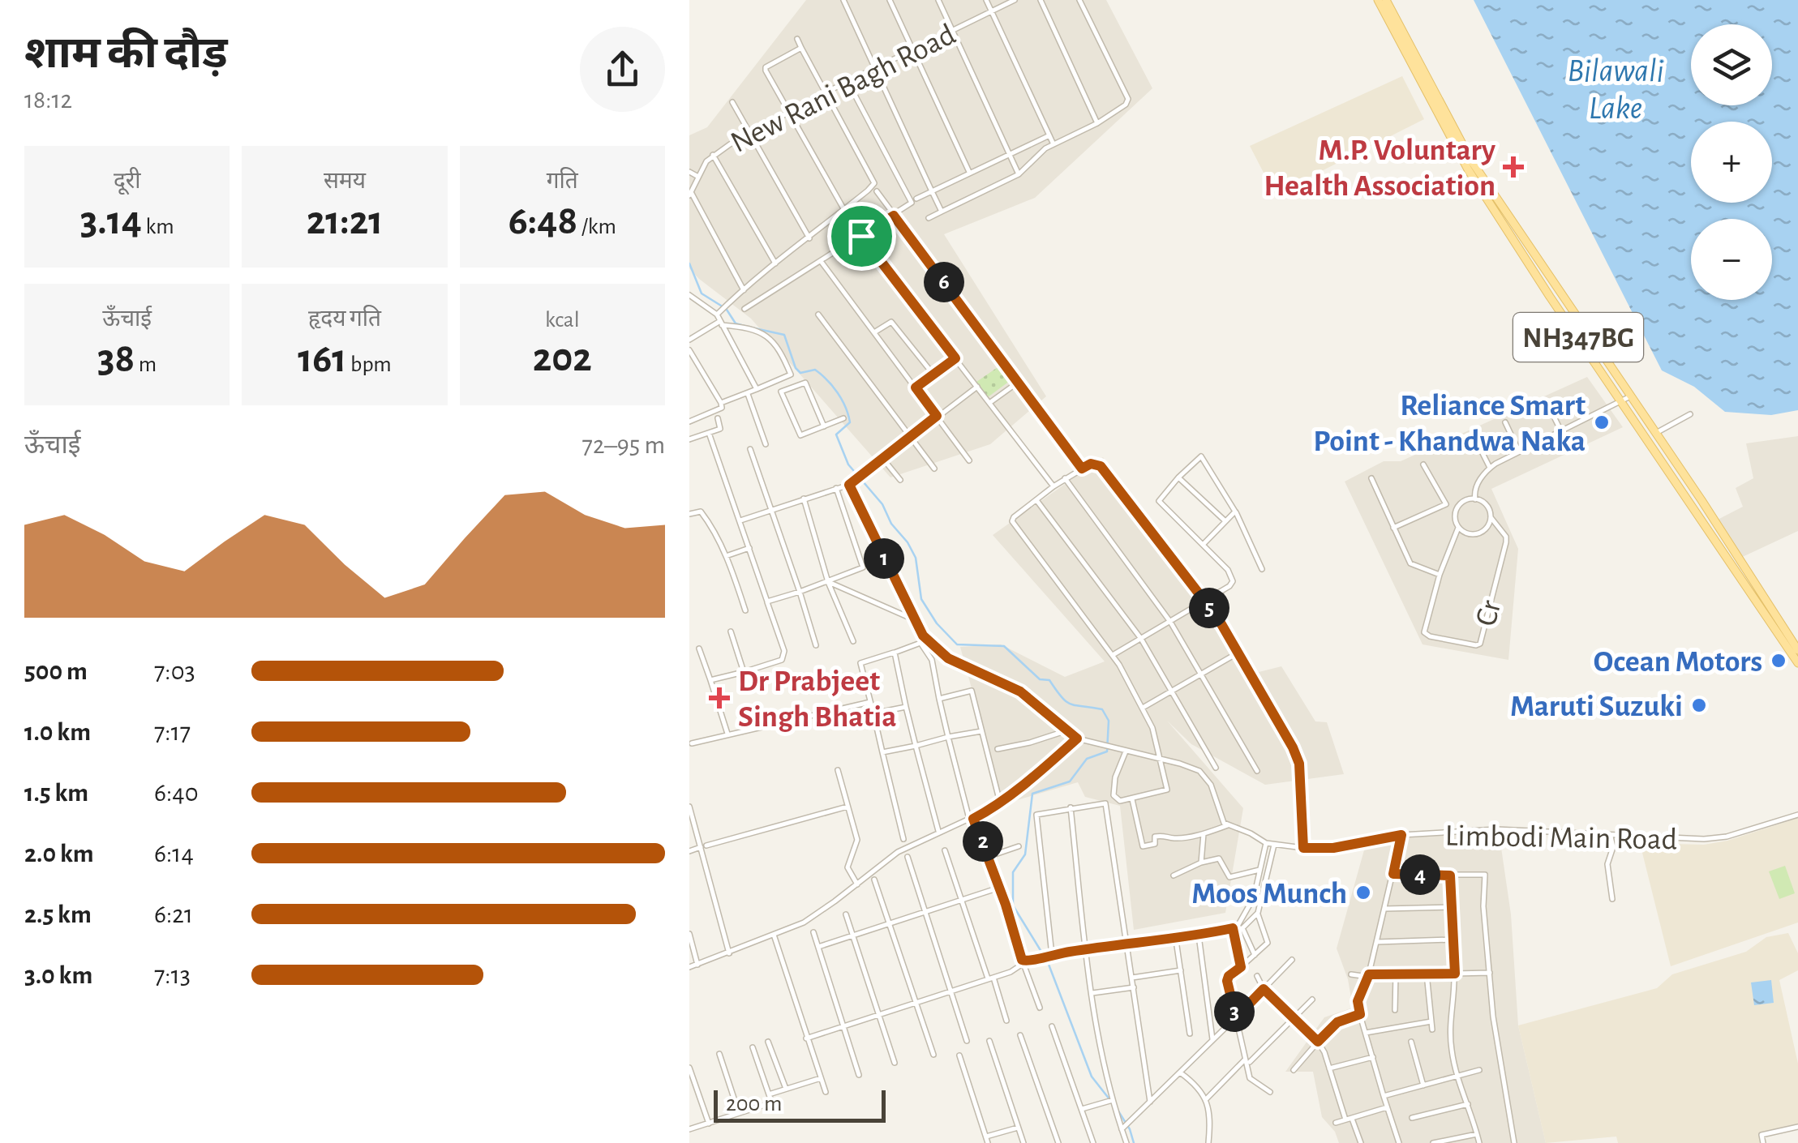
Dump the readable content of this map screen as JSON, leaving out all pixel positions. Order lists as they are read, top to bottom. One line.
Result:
{"streets":{"main road":["NH347BG"],"street":["New Rani Bagh Road","Cr","Limbodi Main Road"]},"water":["Bilawali Lake"],"places":{"health":["M.P. Voluntary Health Association","Dr Prabjeet Singh Bhatia"],"other":["Reliance Smart Point - Khandwa Naka","Ocean Motors","Maruti Suzuki","Moos Munch"]},"scale_bar":"200 m","page":{"heading":["शाम की दौड़","18:12"],"map_buttons":["+","−"],"stats":[["दूरी","3.14 km"],["समय","21:21"],["गति","6:48 /km"],["ऊँचाई","38 m"],["हृदय गति","161 bpm"],["kcal","202"]],"pins":["6","1","5","2","4","3"],"chart":["ऊँचाई","72–95 m"],"list":[{"name":"500 m","note":"7:03"},{"name":"1.0 km","note":"7:17"},{"name":"1.5 km","note":"6:40"},{"name":"2.0 km","note":"6:14"},{"name":"2.5 km","note":"6:21"},{"name":"3.0 km","note":"7:13"}],"scale":"200 m"}}
